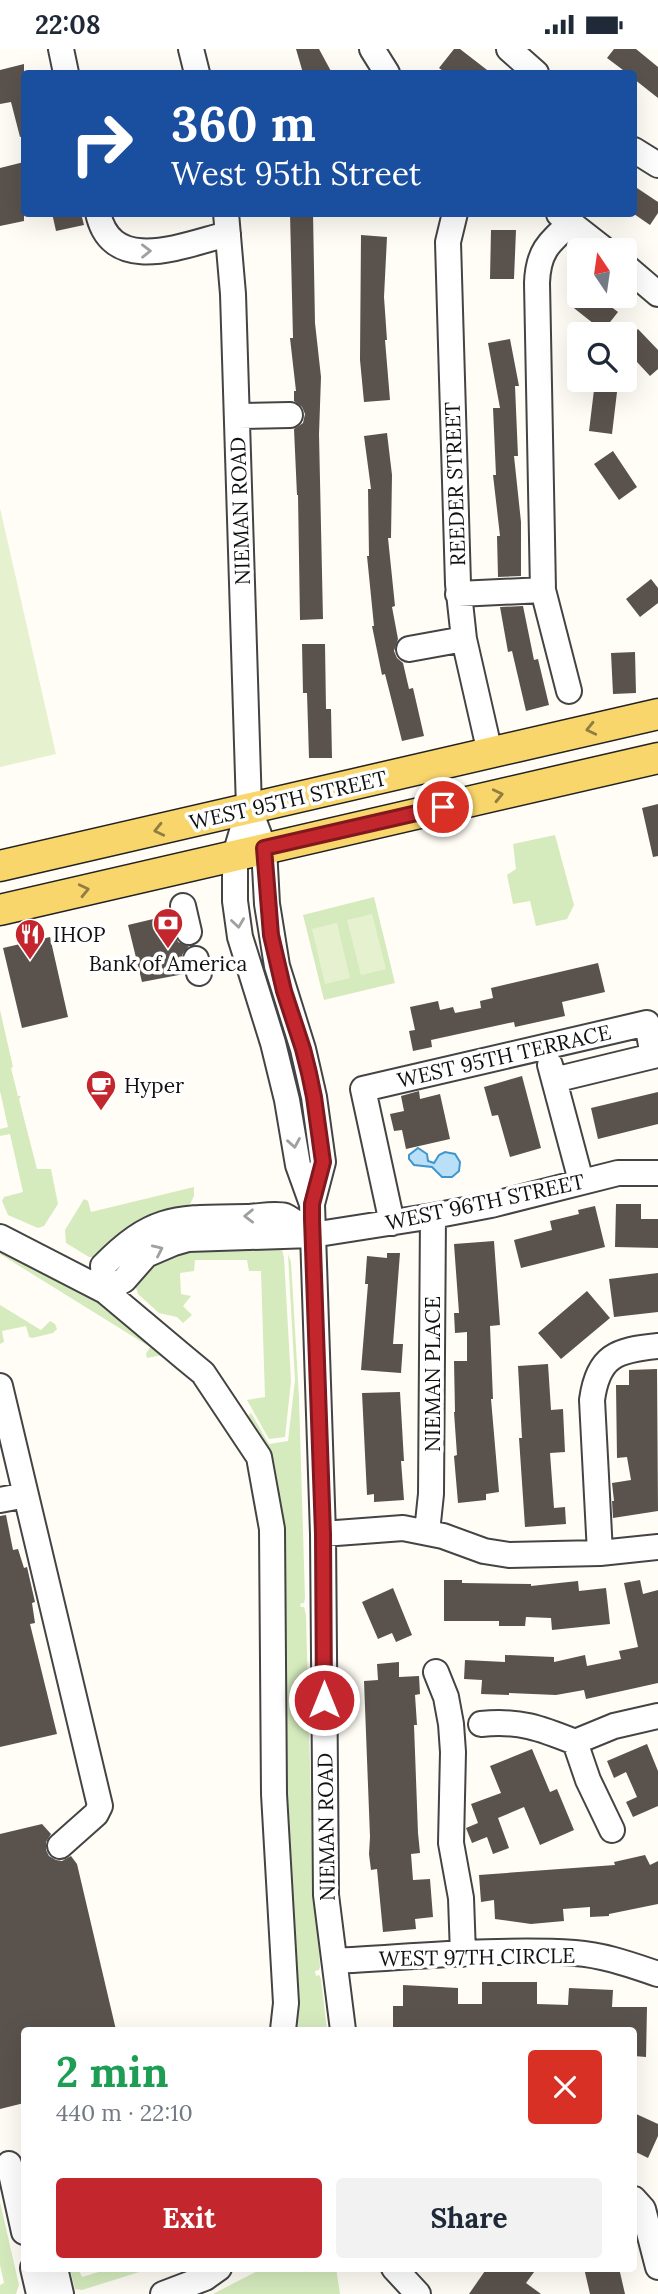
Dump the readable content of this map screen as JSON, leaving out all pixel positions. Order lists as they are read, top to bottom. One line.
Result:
{"streets":{"main road":["WEST 95TH STREET"],"street":["REEDER STREET","NIEMAN ROAD","WEST 95TH TERRACE","WEST 96TH STREET","NIEMAN PLACE","WEST 97TH CIRCLE"]},"crossings":[["REEDER STREET","WEST 95TH STREET"],["NIEMAN ROAD","WEST 95TH STREET"],["NIEMAN ROAD","WEST 96TH STREET"],["NIEMAN ROAD","WEST 97TH CIRCLE"],["WEST 95TH TERRACE","WEST 96TH STREET"],["WEST 96TH STREET","NIEMAN PLACE"]],"places":{"bank":["Bank of America"],"restaurant":["IHOP"],"cafe":["Hyper"]},"north":"top","page":{"status":"22:08","turn":["360 m","West 95th Street"],"heading":["2 min","440 m · 22:10"],"buttons":["Exit","Share"]}}
